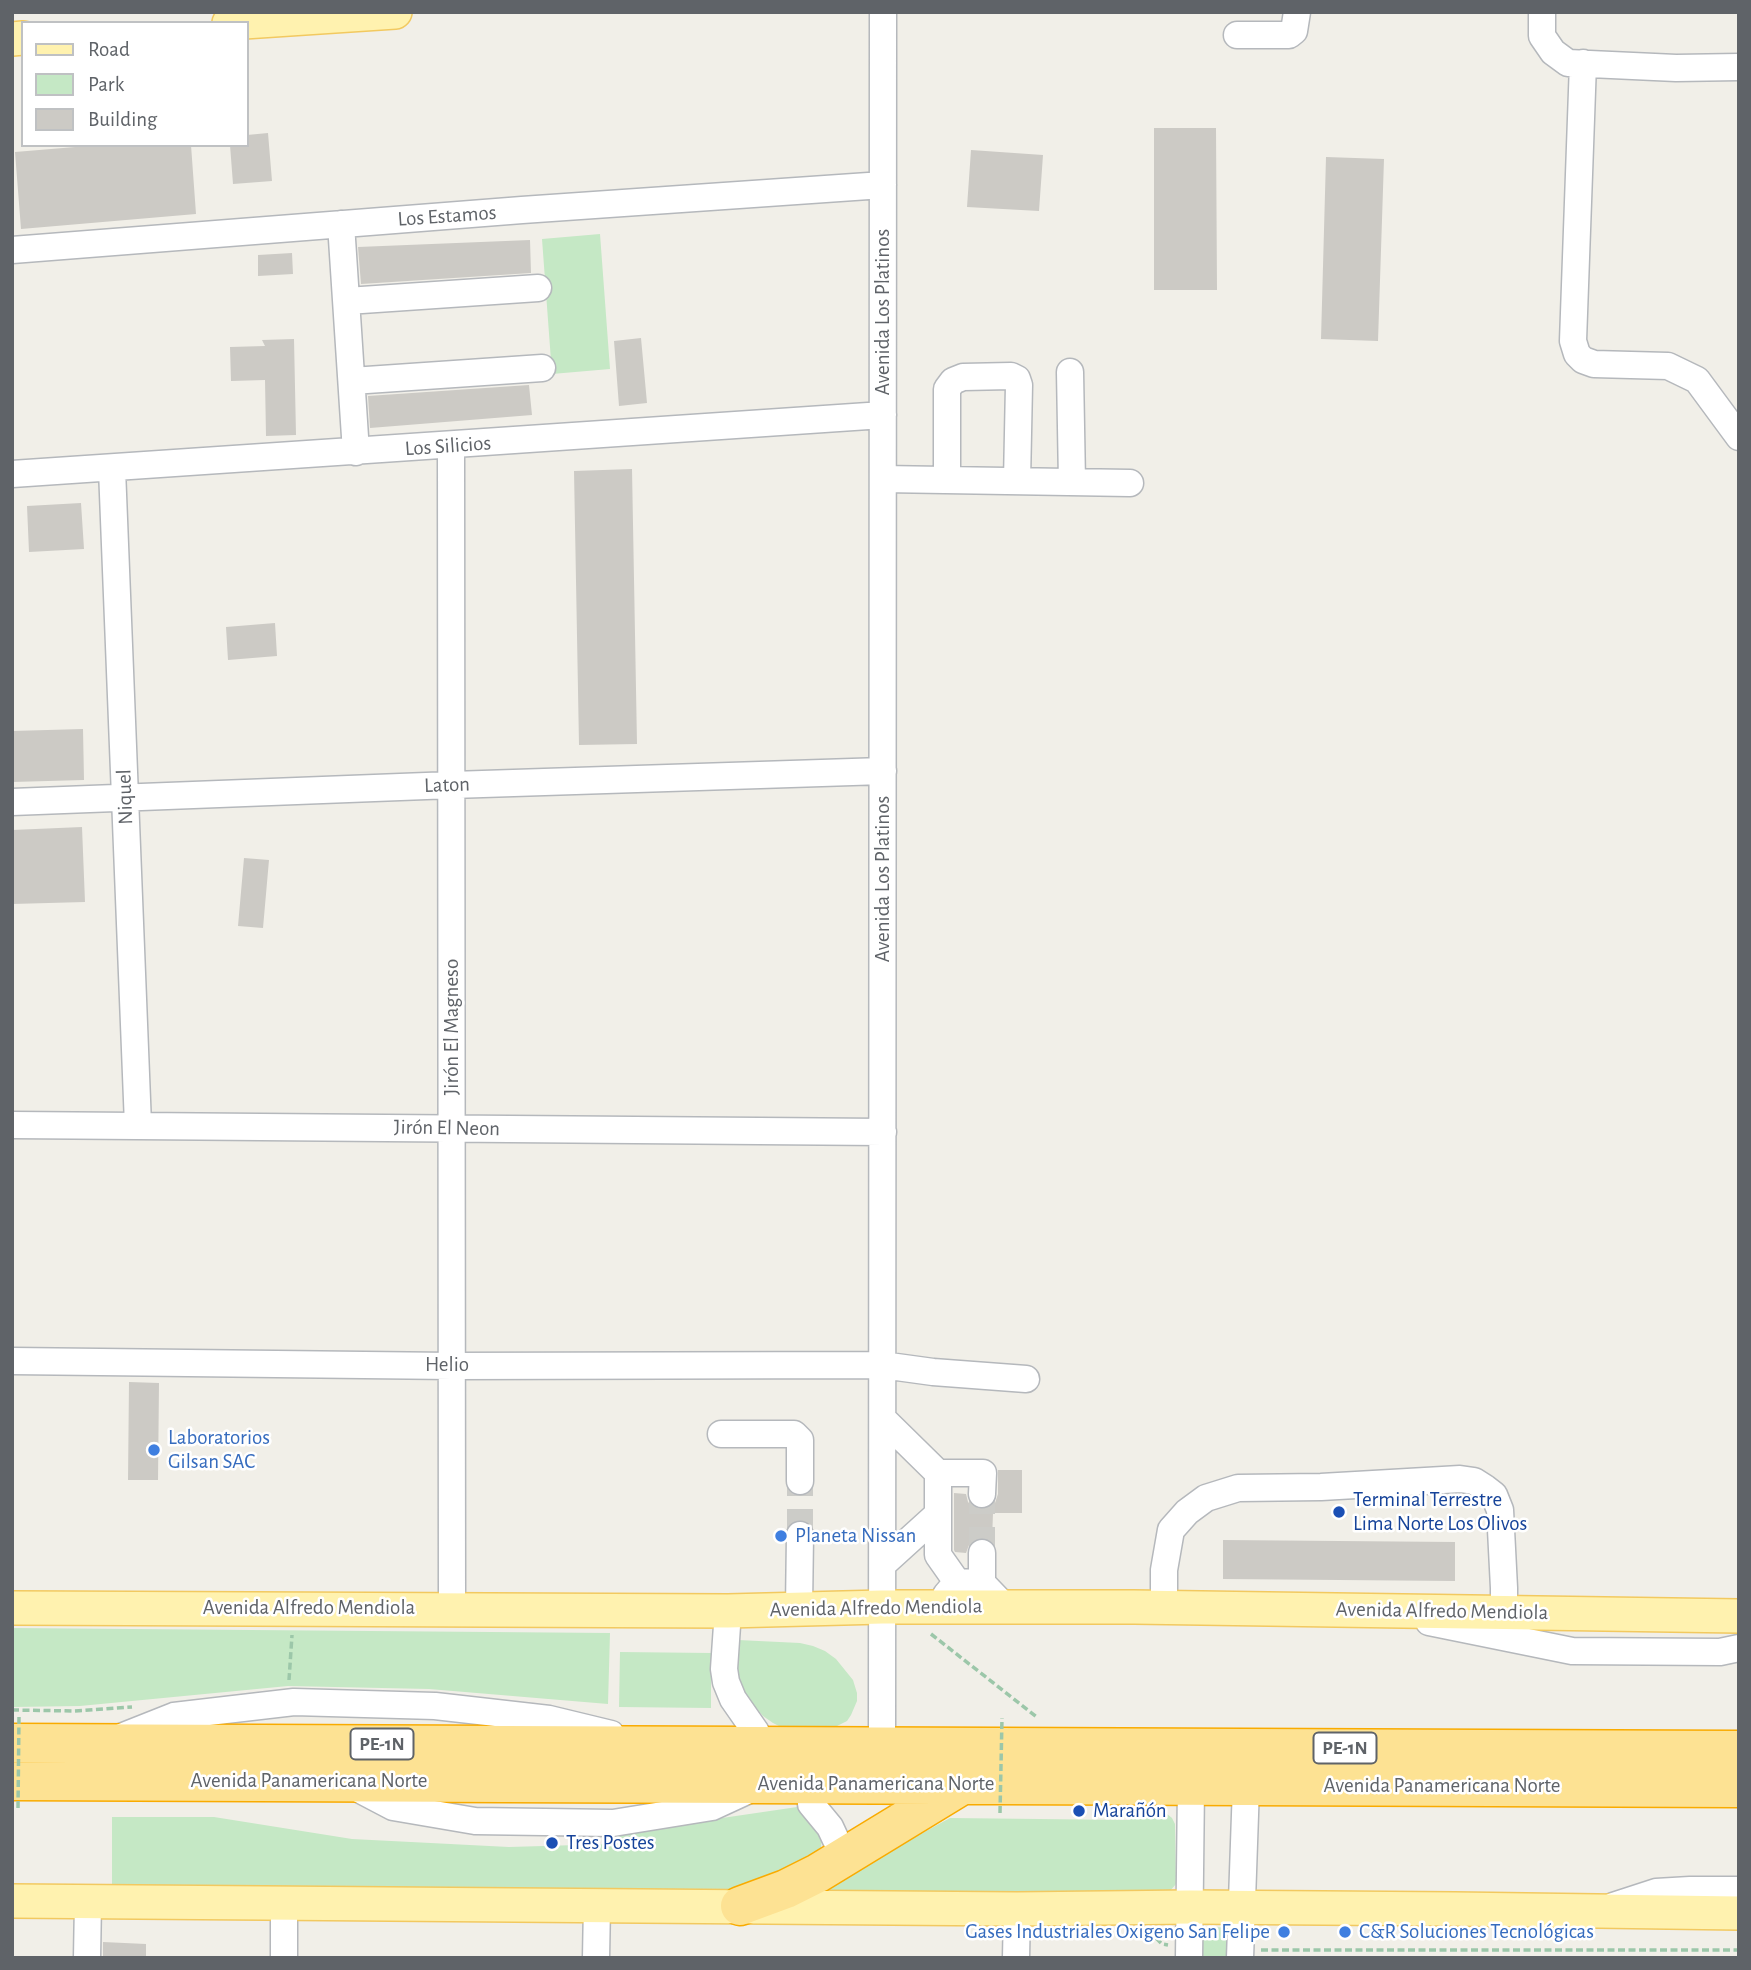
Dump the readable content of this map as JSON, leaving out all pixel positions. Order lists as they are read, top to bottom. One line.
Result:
{"streets":{"highway":["PE-1N","Avenida Panamericana Norte"],"main road":["Avenida Alfredo Mendiola"],"street":["Los Estamos","Avenida Los Platinos","Los Silicios","Laton","Niquel","Jirón El Magneso","Jirón El Neon","Helio"]},"crossings":[["Los Estamos","Avenida Los Platinos"],["Avenida Los Platinos","Los Silicios"],["Avenida Los Platinos","Laton"],["Avenida Los Platinos","Jirón El Neon"],["Avenida Los Platinos","Helio"],["Avenida Los Platinos","Avenida Alfredo Mendiola"],["Avenida Los Platinos","Avenida Panamericana Norte"],["Los Silicios","Niquel"],["Los Silicios","Jirón El Magneso"],["Laton","Niquel"],["Laton","Jirón El Magneso"],["Niquel","Jirón El Neon"],["Jirón El Magneso","Jirón El Neon"],["Jirón El Magneso","Helio"],["Jirón El Magneso","Avenida Alfredo Mendiola"]],"places":["Laboratorios Gilsan SAC","Terminal Terrestre Lima Norte Los Olivos","Planeta Nissan","Marañón","Tres Postes","Gases Industriales Oxigeno San Felipe","C&R Soluciones Tecnológicas"],"legend":["Road","Park","Building"]}
